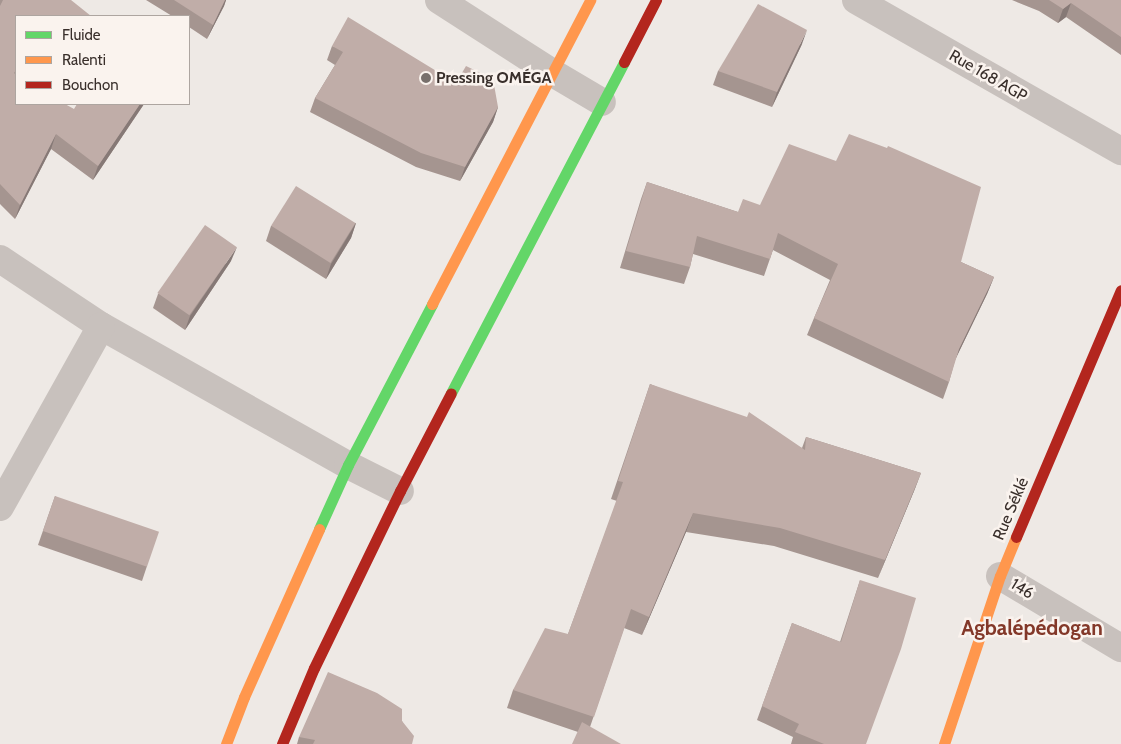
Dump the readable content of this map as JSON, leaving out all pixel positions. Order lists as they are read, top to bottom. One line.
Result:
{"streets":{"street":["Rue 168 AGP","Rue Séklé","146"]},"crossings":[["Rue Séklé","146"]],"districts":["Agbalépédogan"],"places":["Pressing OMÉGA"],"legend":["Fluide","Ralenti","Bouchon"]}
